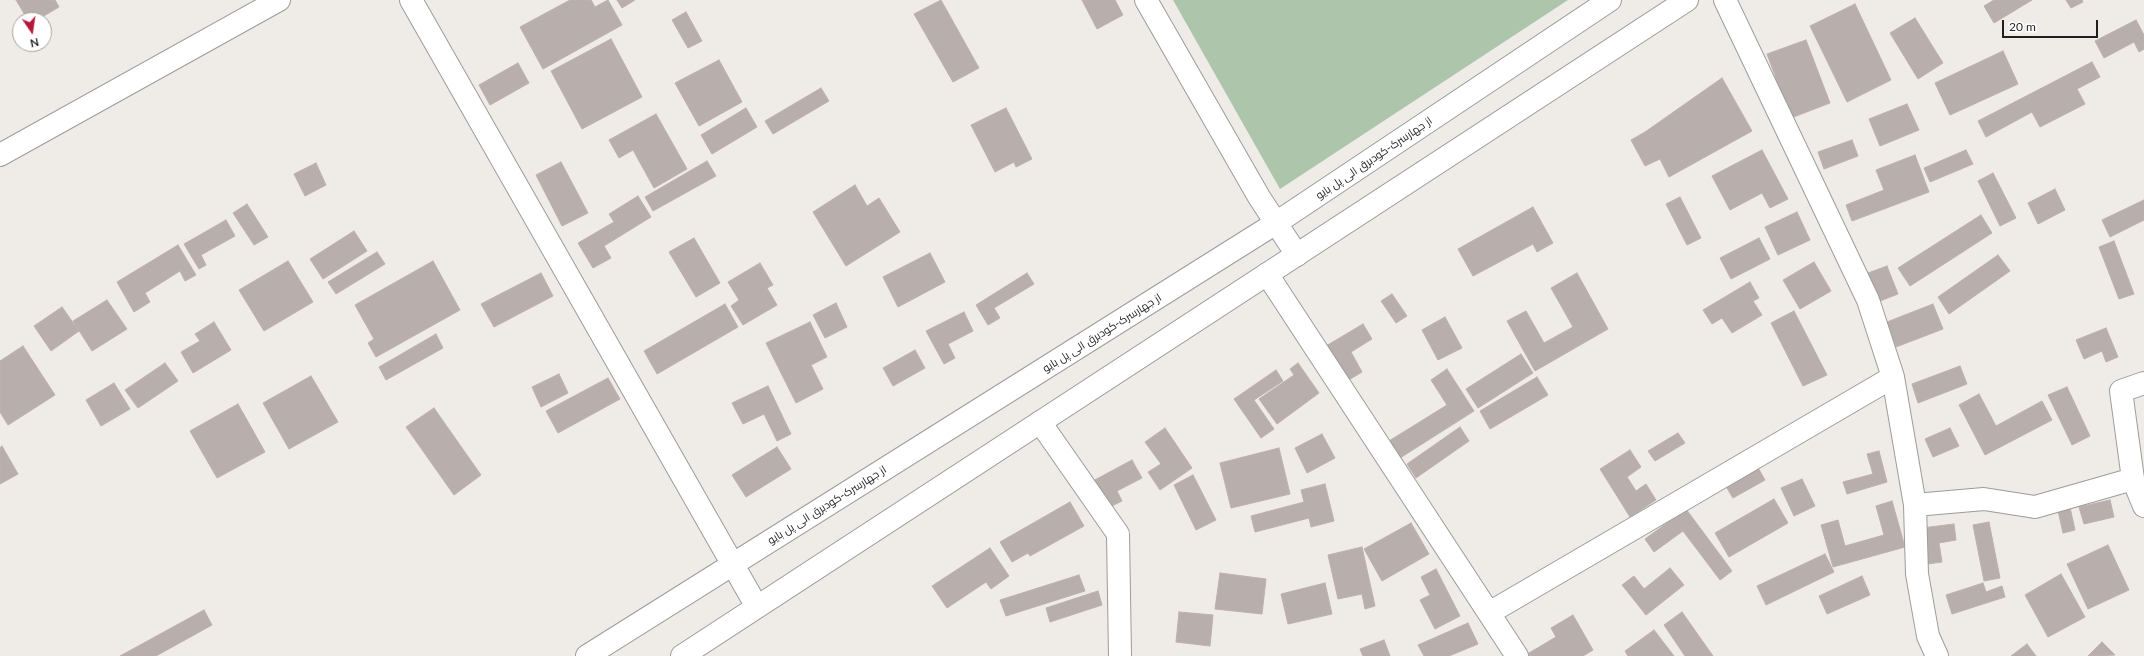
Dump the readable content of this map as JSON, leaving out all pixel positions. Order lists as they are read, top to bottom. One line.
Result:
{"streets":{"street":["از جهارسرک-کودبرق الی پل بایو"]},"scale_bar":"20 m","north":"bottom"}
